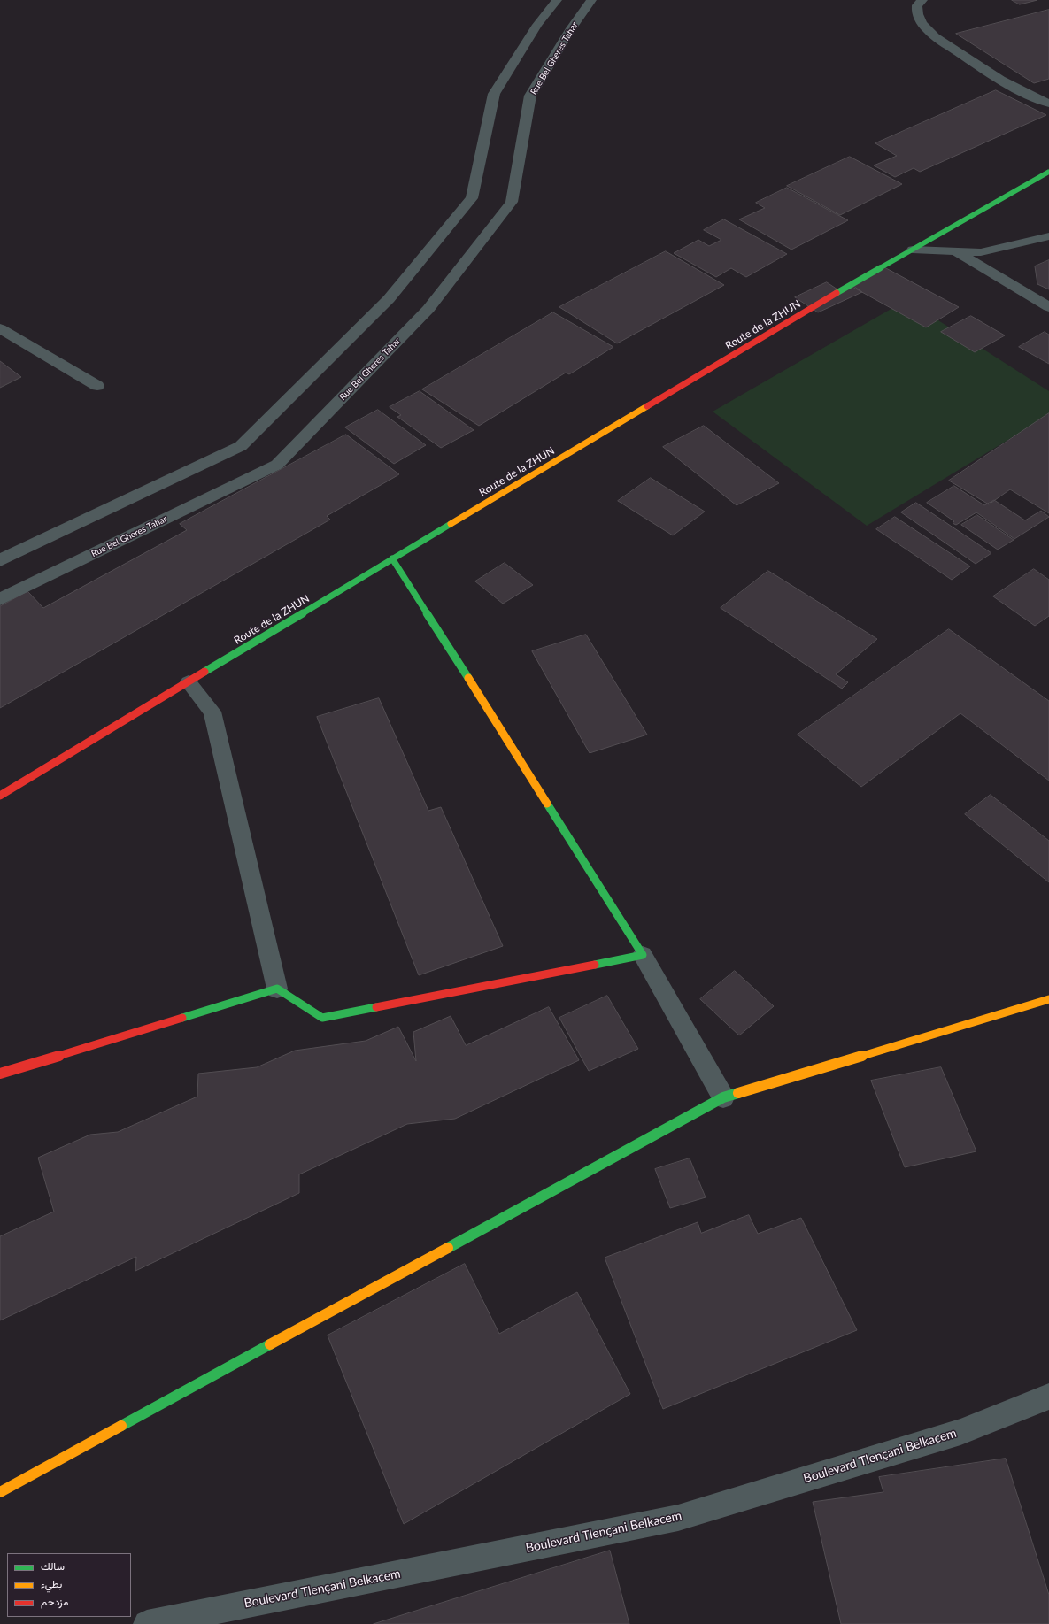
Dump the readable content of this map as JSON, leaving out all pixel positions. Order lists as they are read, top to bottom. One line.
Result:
{"streets":{"street":["Rue Bel Gheres Tahar","Route de la ZHUN","Boulevard Tlençani Belkacem"]},"legend":["سالك","بطيء","مزدحم"]}
